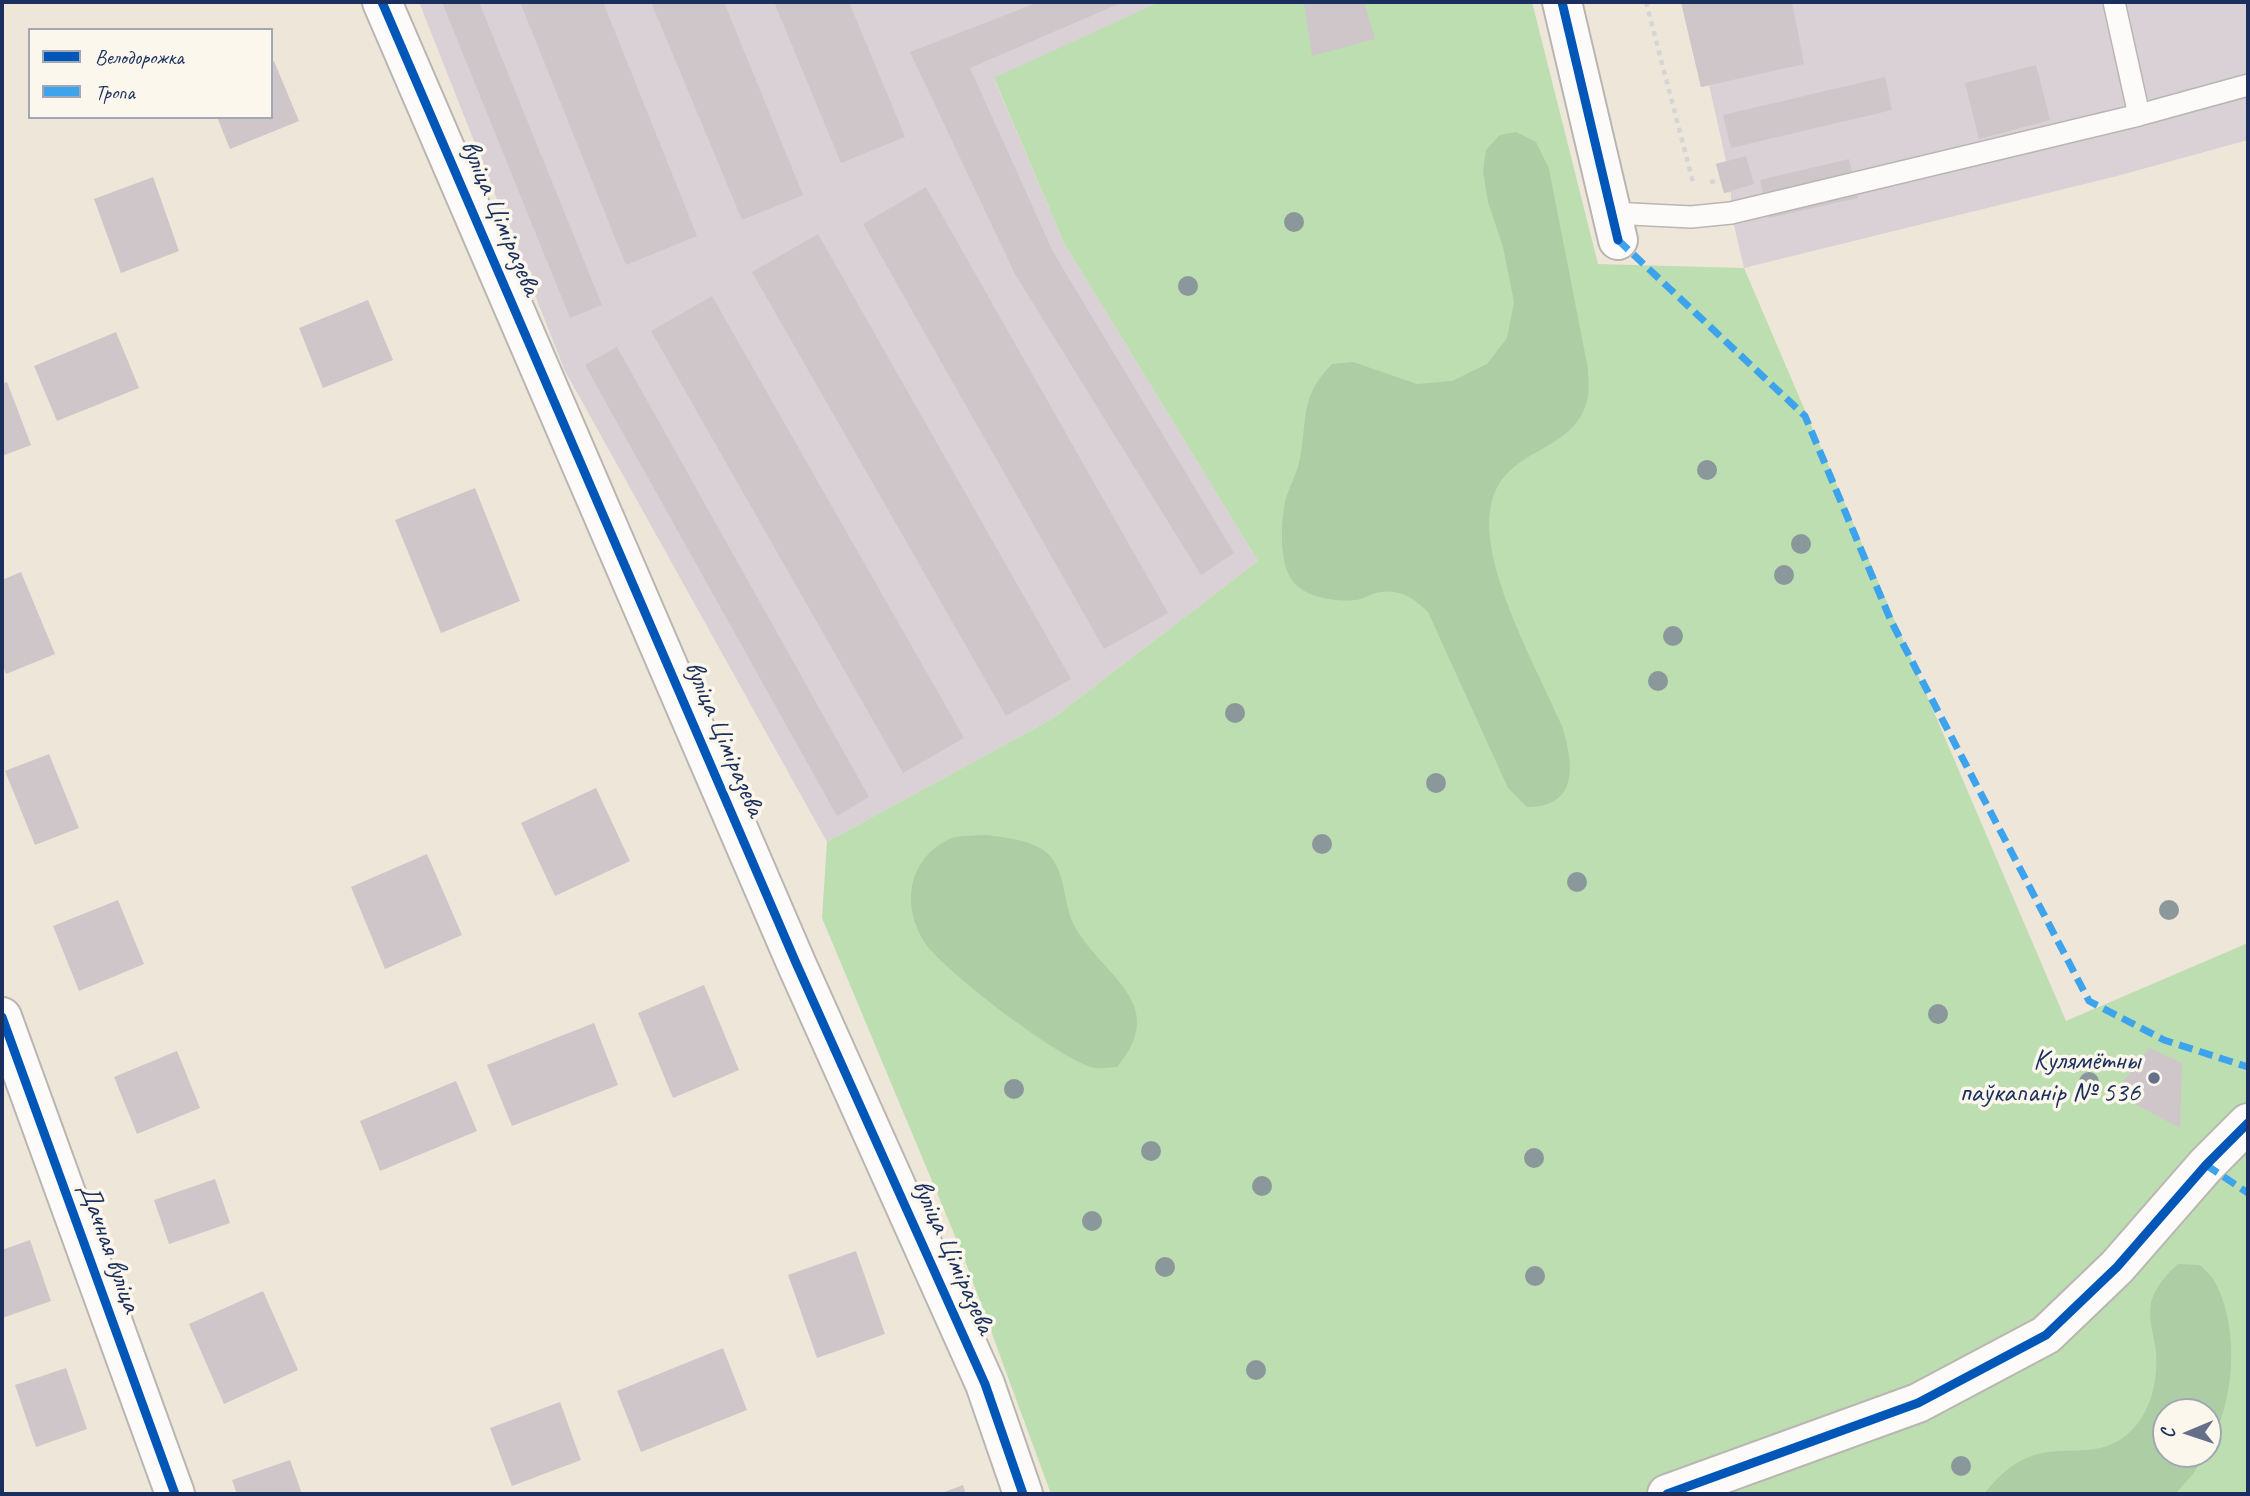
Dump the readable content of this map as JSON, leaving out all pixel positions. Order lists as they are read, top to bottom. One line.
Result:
{"streets":{"street":["вуліца Ціміразева","Дачная вуліца"]},"places":["Кулямётны паўкапанір № 536"],"legend":["Велодорожка","Тропа"],"north":"left"}
